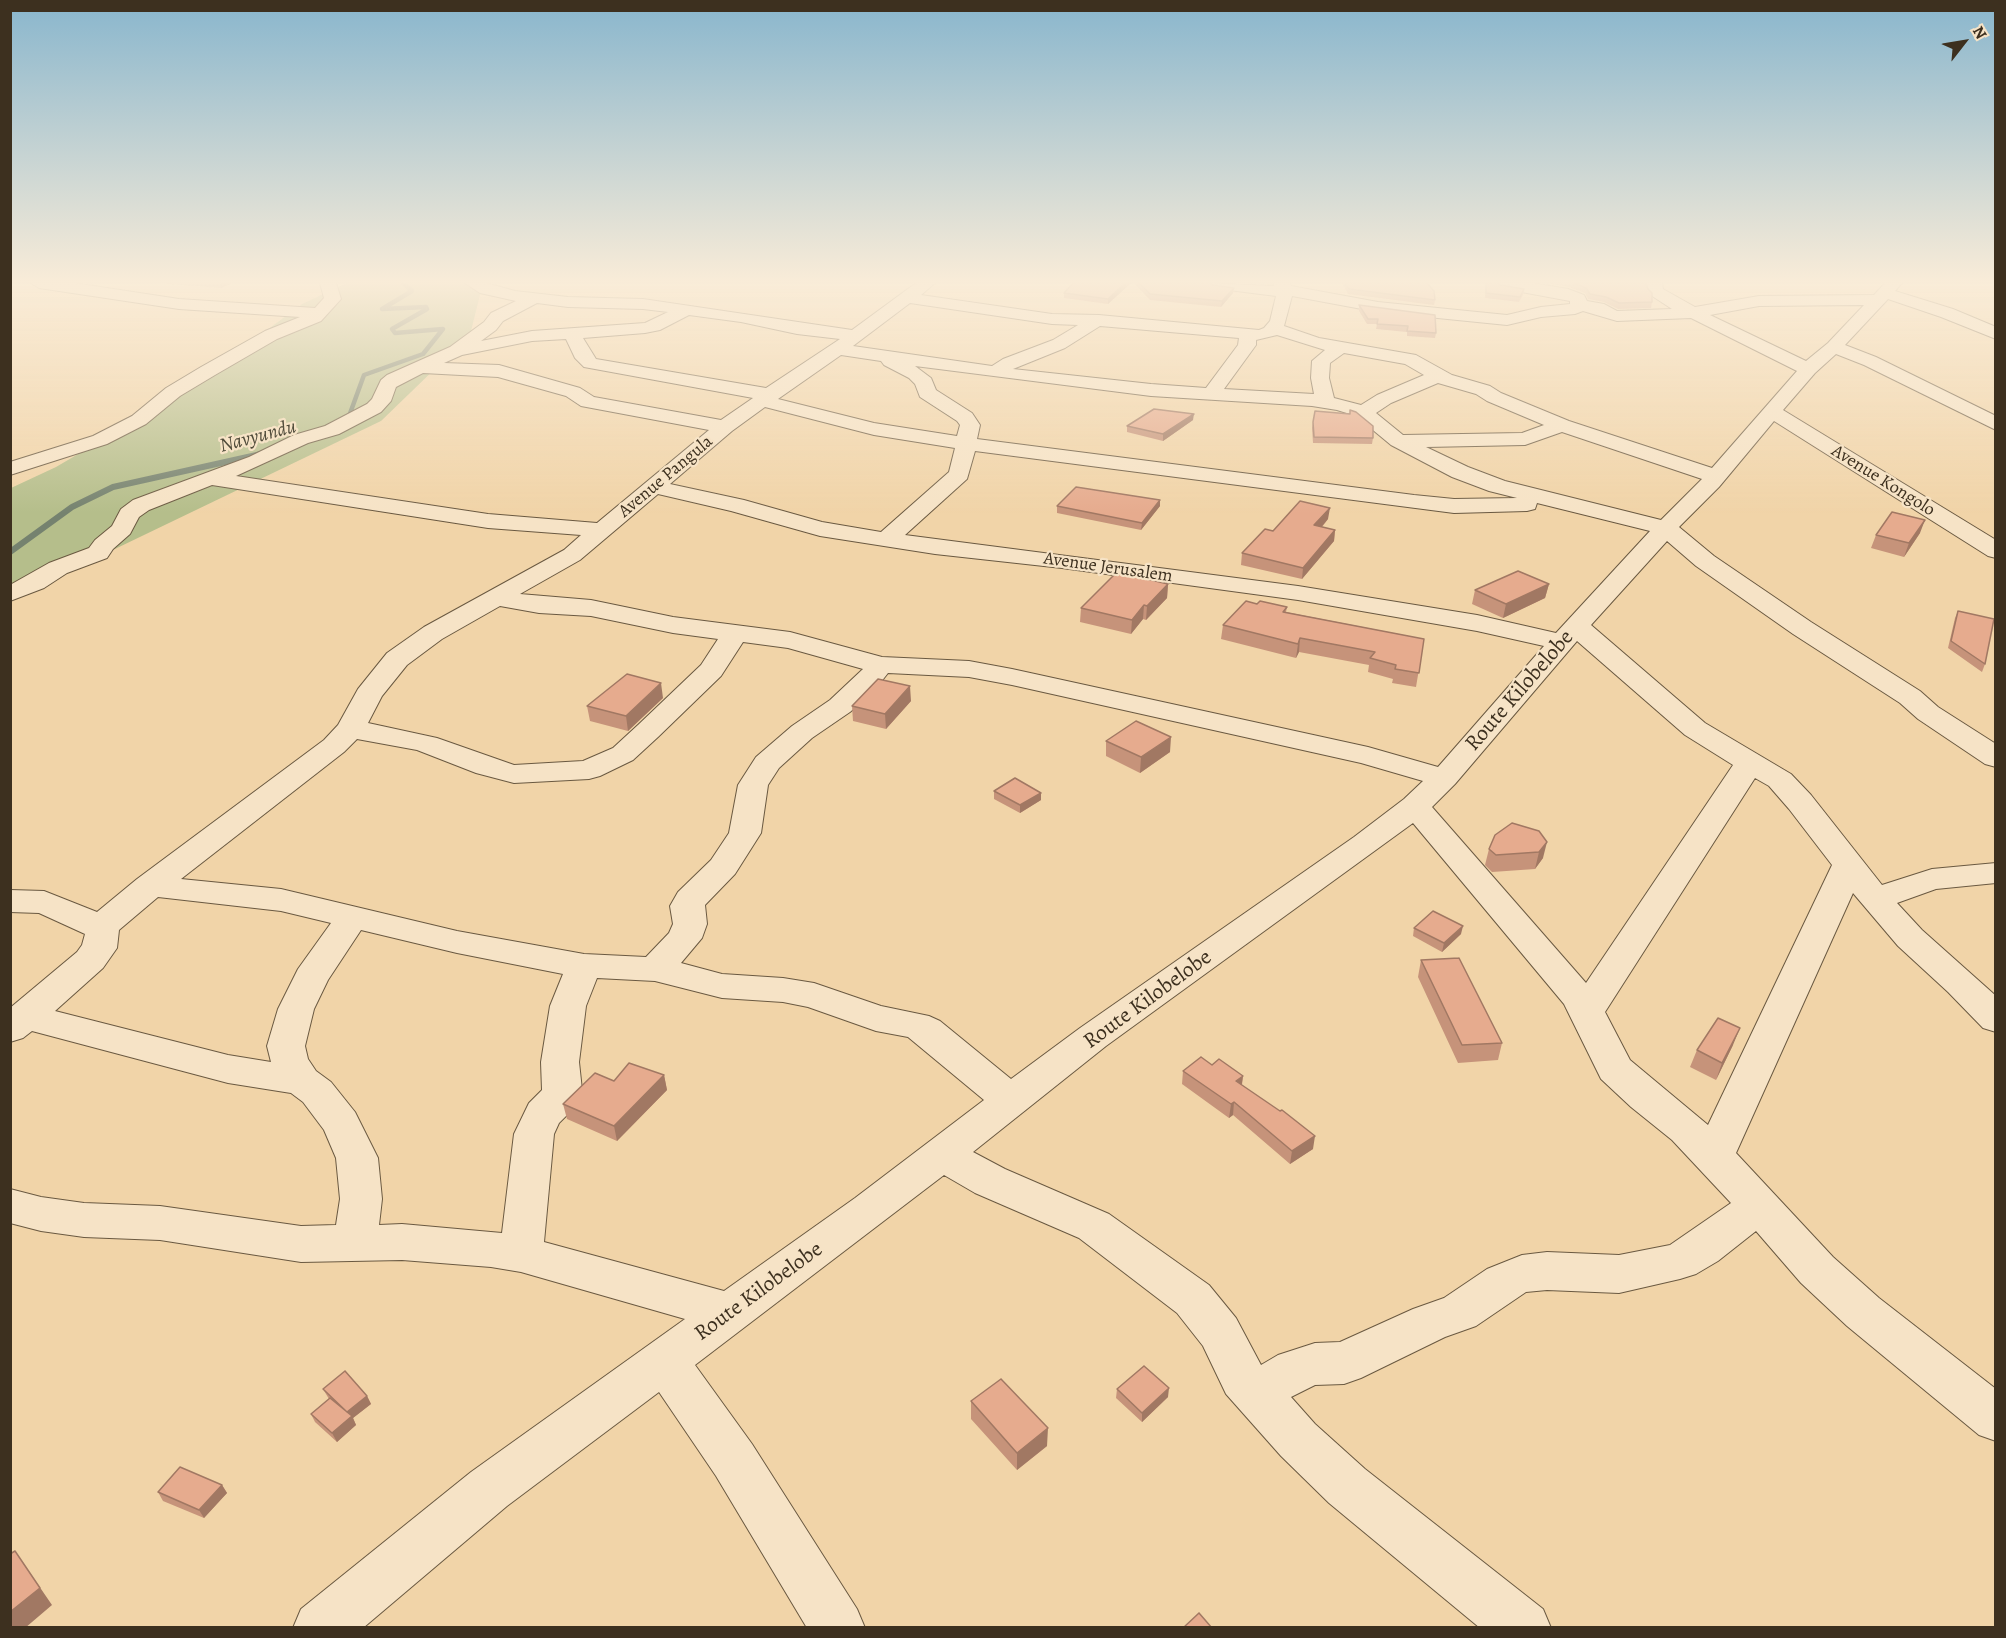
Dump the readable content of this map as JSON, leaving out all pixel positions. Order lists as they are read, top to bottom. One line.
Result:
{"streets":{"street":["Avenue Pangula","Avenue Kongolo","Avenue Jerusalem","Route Kilobelobe"]},"crossings":[["Avenue Pangula","Avenue Jerusalem"],["Avenue Kongolo","Route Kilobelobe"],["Avenue Jerusalem","Route Kilobelobe"]],"water":["Navyundu"],"north":"top right"}
